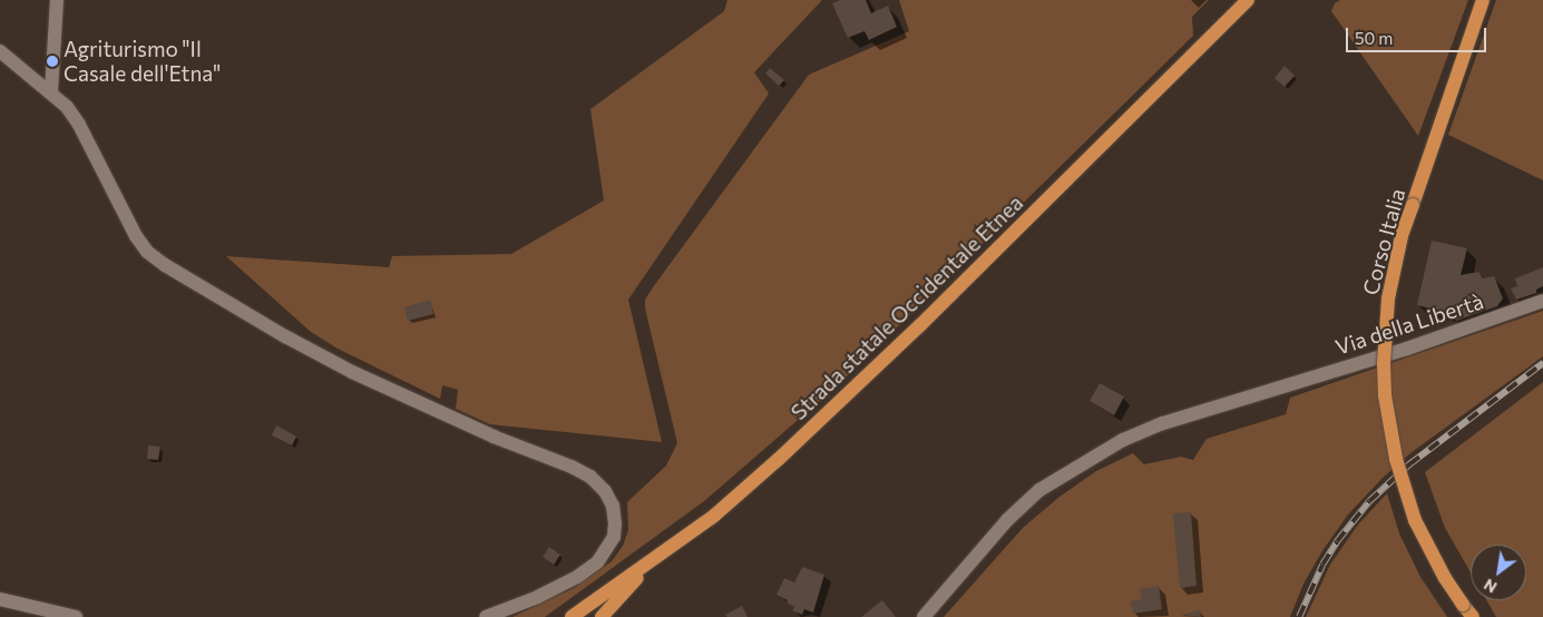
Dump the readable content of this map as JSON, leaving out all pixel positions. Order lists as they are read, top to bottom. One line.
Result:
{"streets":{"main road":["Corso Italia","Strada statale Occidentale Etnea"],"street":["Via della Libertà"]},"places":["Agriturismo \"Il Casale dell'Etna\""],"scale_bar":"50 m","north":"bottom left"}
